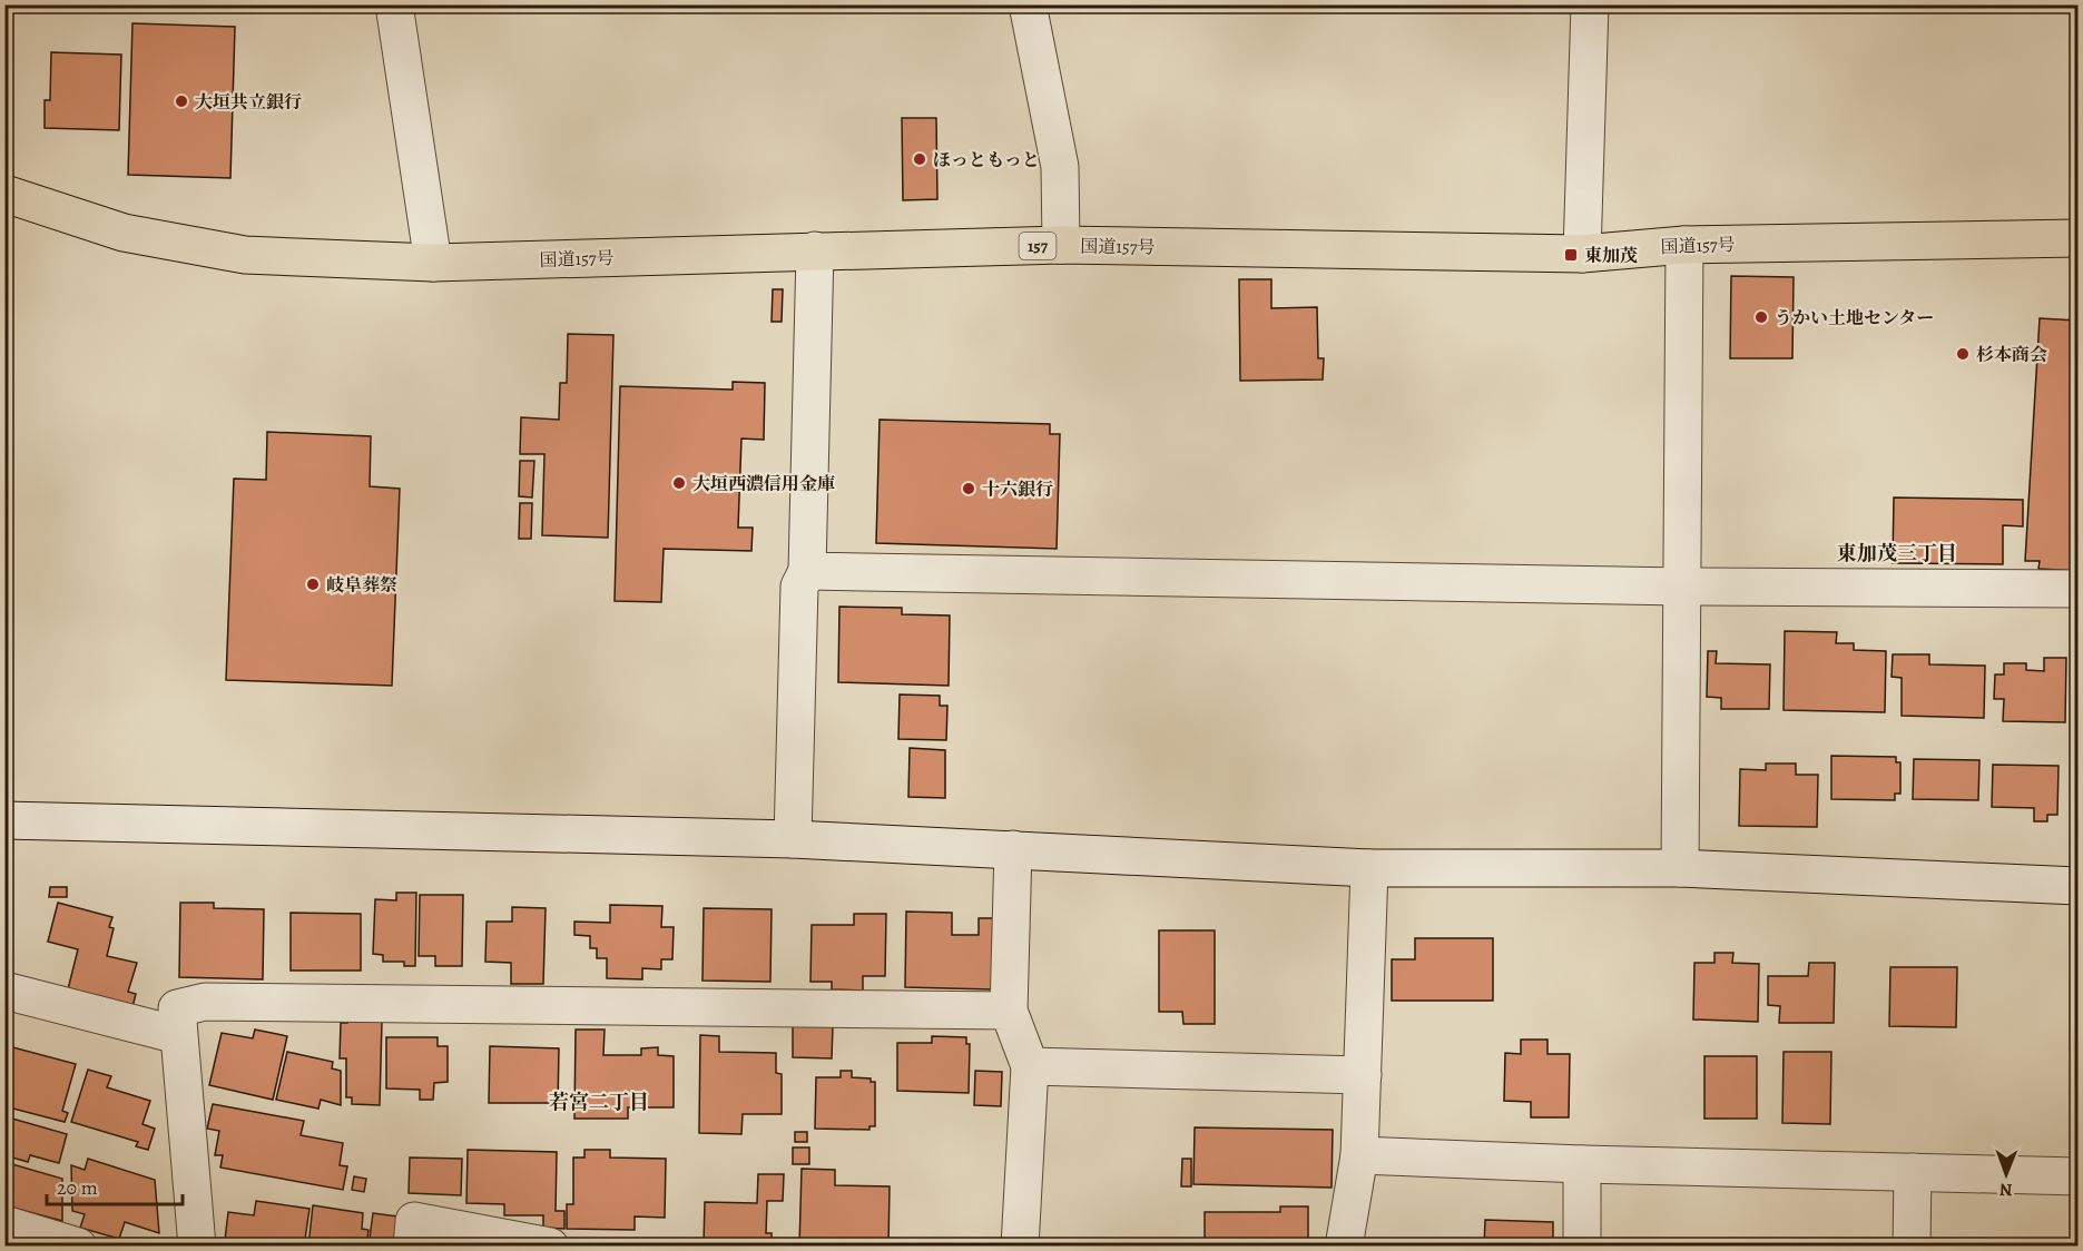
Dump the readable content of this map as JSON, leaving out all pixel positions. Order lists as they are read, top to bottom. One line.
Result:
{"streets":{"highway":["国道157号","157"]},"districts":["東加茂三丁目","若宮二丁目"],"places":{"other":["大垣共立銀行","ほっともっと","うかい土地センター","杉本商会","大垣西濃信用金庫","十六銀行","岐阜葬祭"],"transit":["東加茂"]},"scale_bar":"20 m","north":"bottom"}
